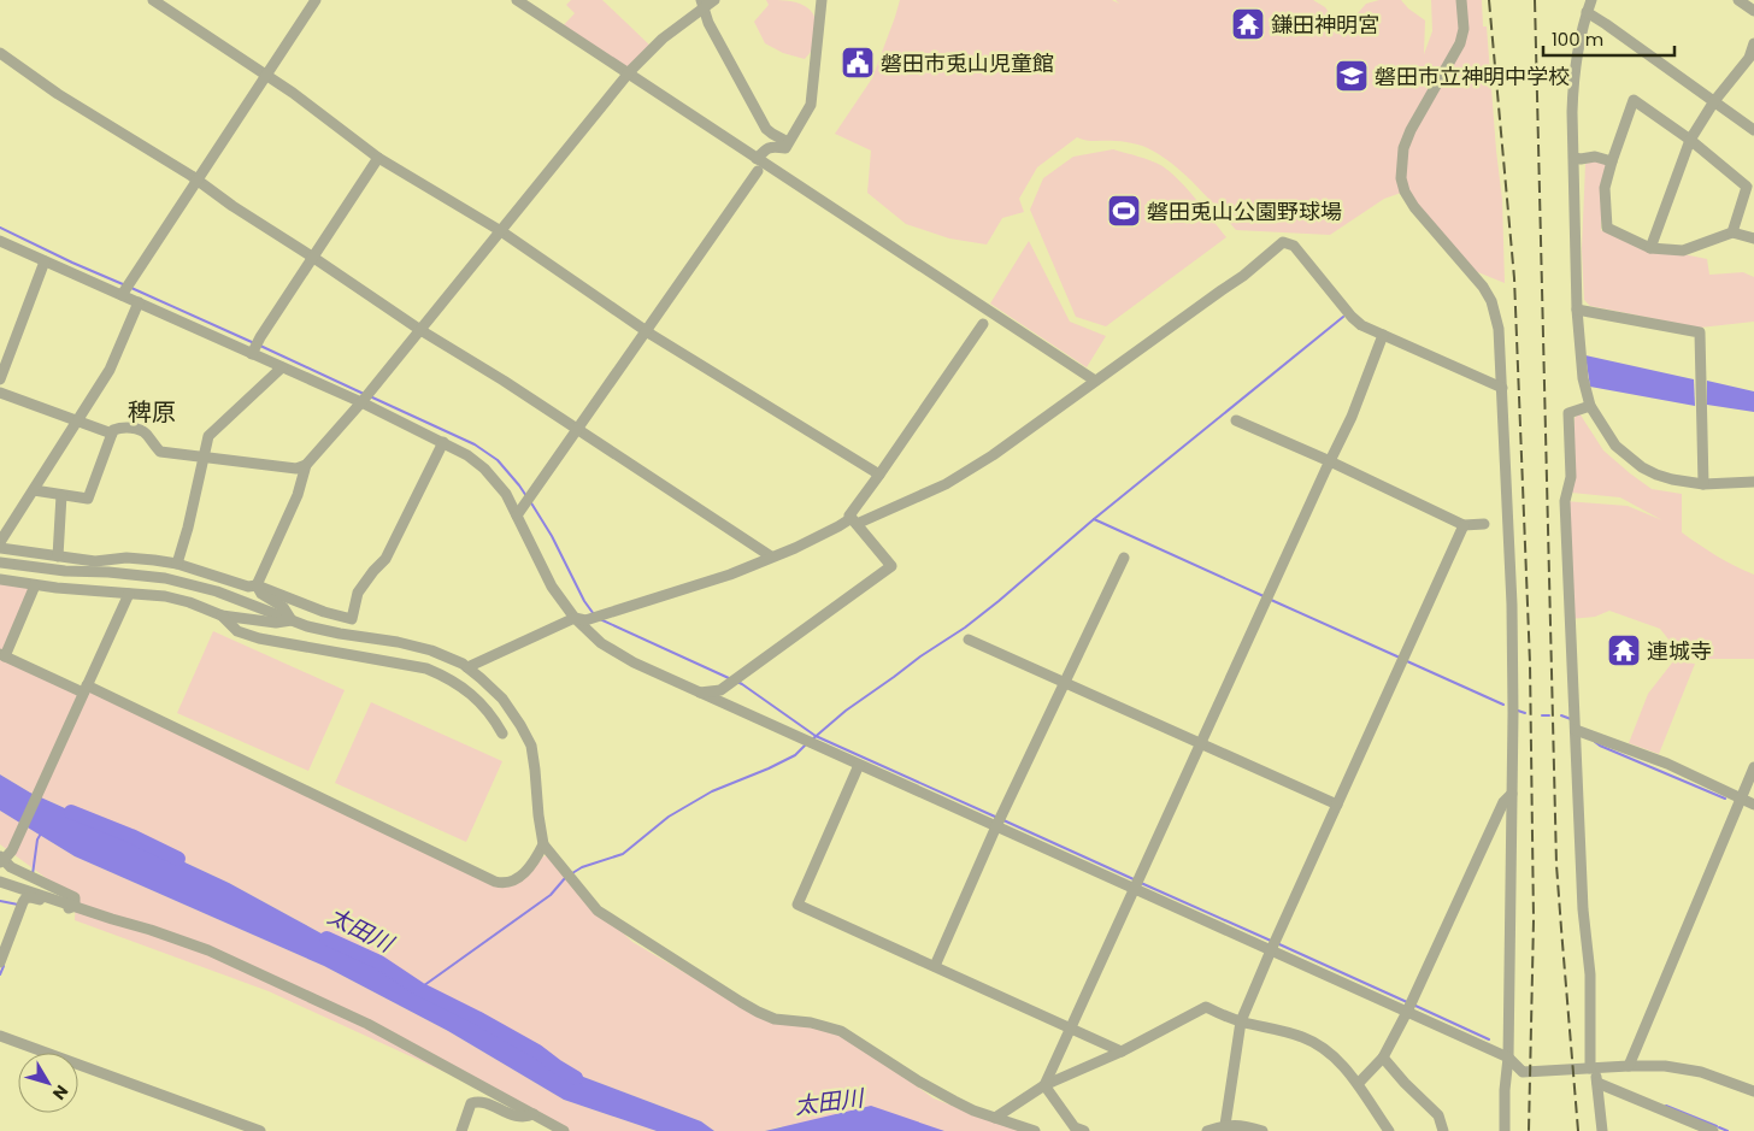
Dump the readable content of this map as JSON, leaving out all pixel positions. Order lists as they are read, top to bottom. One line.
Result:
{"districts":["稗原"],"water":["太田川"],"places":{"temple":["鎌田神明宮","連城寺"],"public building":["磐田市兎山児童館"],"school or university":["磐田市立神明中学校"],"sports":["磐田兎山公園野球場"]},"scale_bar":"100 m","north":"bottom right"}
